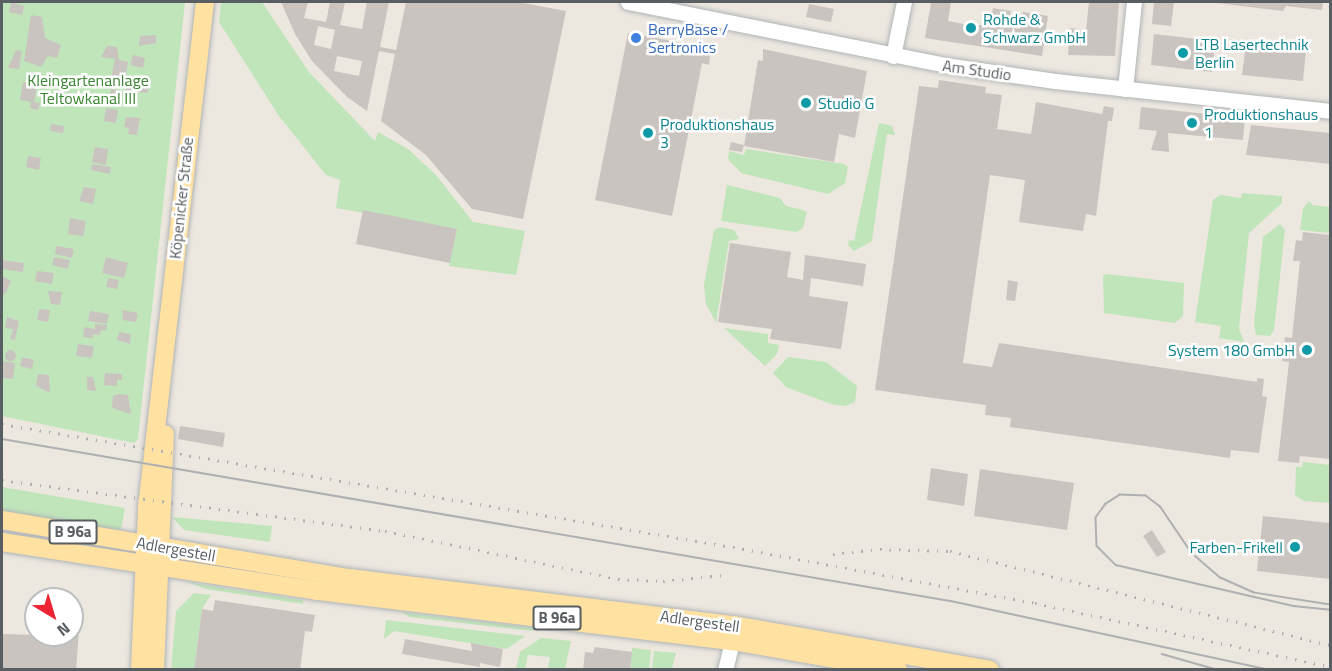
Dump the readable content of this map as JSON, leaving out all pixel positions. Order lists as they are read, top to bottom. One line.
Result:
{"streets":{"main road":["Köpenicker Straße","B 96a","Adlergestell"],"street":["Am Studio"]},"crossings":[["Köpenicker Straße","Adlergestell"]],"parks":["Kleingartenanlage Teltowkanal III"],"places":["Rohde & Schwarz GmbH","BerryBase / Sertronics","LTB Lasertechnik Berlin","Studio G","Produktionshaus 1","Produktionshaus 3","System 180 GmbH","Farben-Frikell"],"north":"bottom right"}
